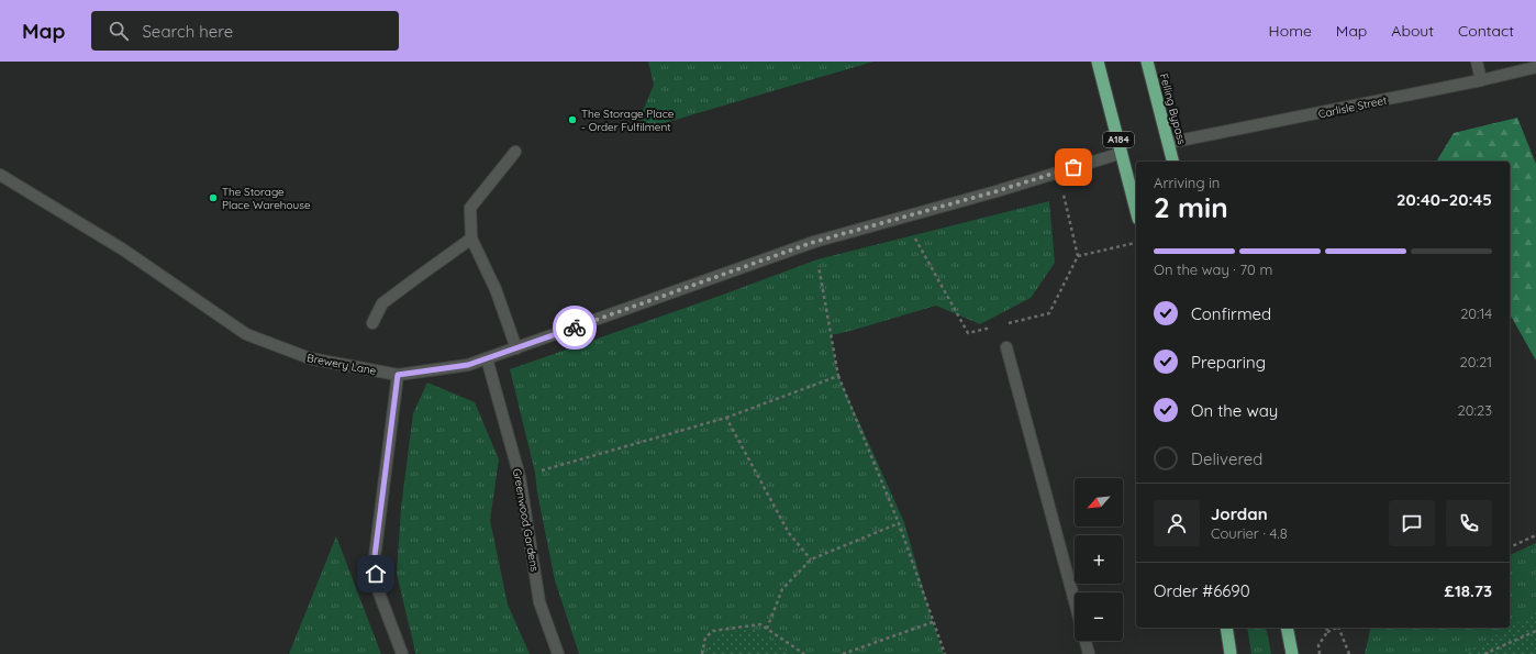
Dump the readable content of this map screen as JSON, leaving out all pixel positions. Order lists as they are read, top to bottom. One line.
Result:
{"streets":{"highway":["Felling Bypass","A184"],"street":["Carlisle Street","Brewery Lane","Greenwood Gardens"]},"crossings":[["Carlisle Street","Felling Bypass"],["A184","Brewery Lane"],["Brewery Lane","Greenwood Gardens"]],"places":["The Storage Place - Order Fulfilment","The Storage Place Warehouse"],"north":"bottom left","page":{"header":"Map","search":"Search here","nav":["Home","Map","About","Contact"],"heading":["2 min","Arriving in","20:40–20:45"],"panel":["Jordan","Courier · 4.8","Order #6690","£18.73"],"bar":"On the way · 70 m","list":[["Confirmed","20:14"],["Preparing","20:21"],["On the way","20:23"],"Delivered"],"map_buttons":["+","−"]}}
